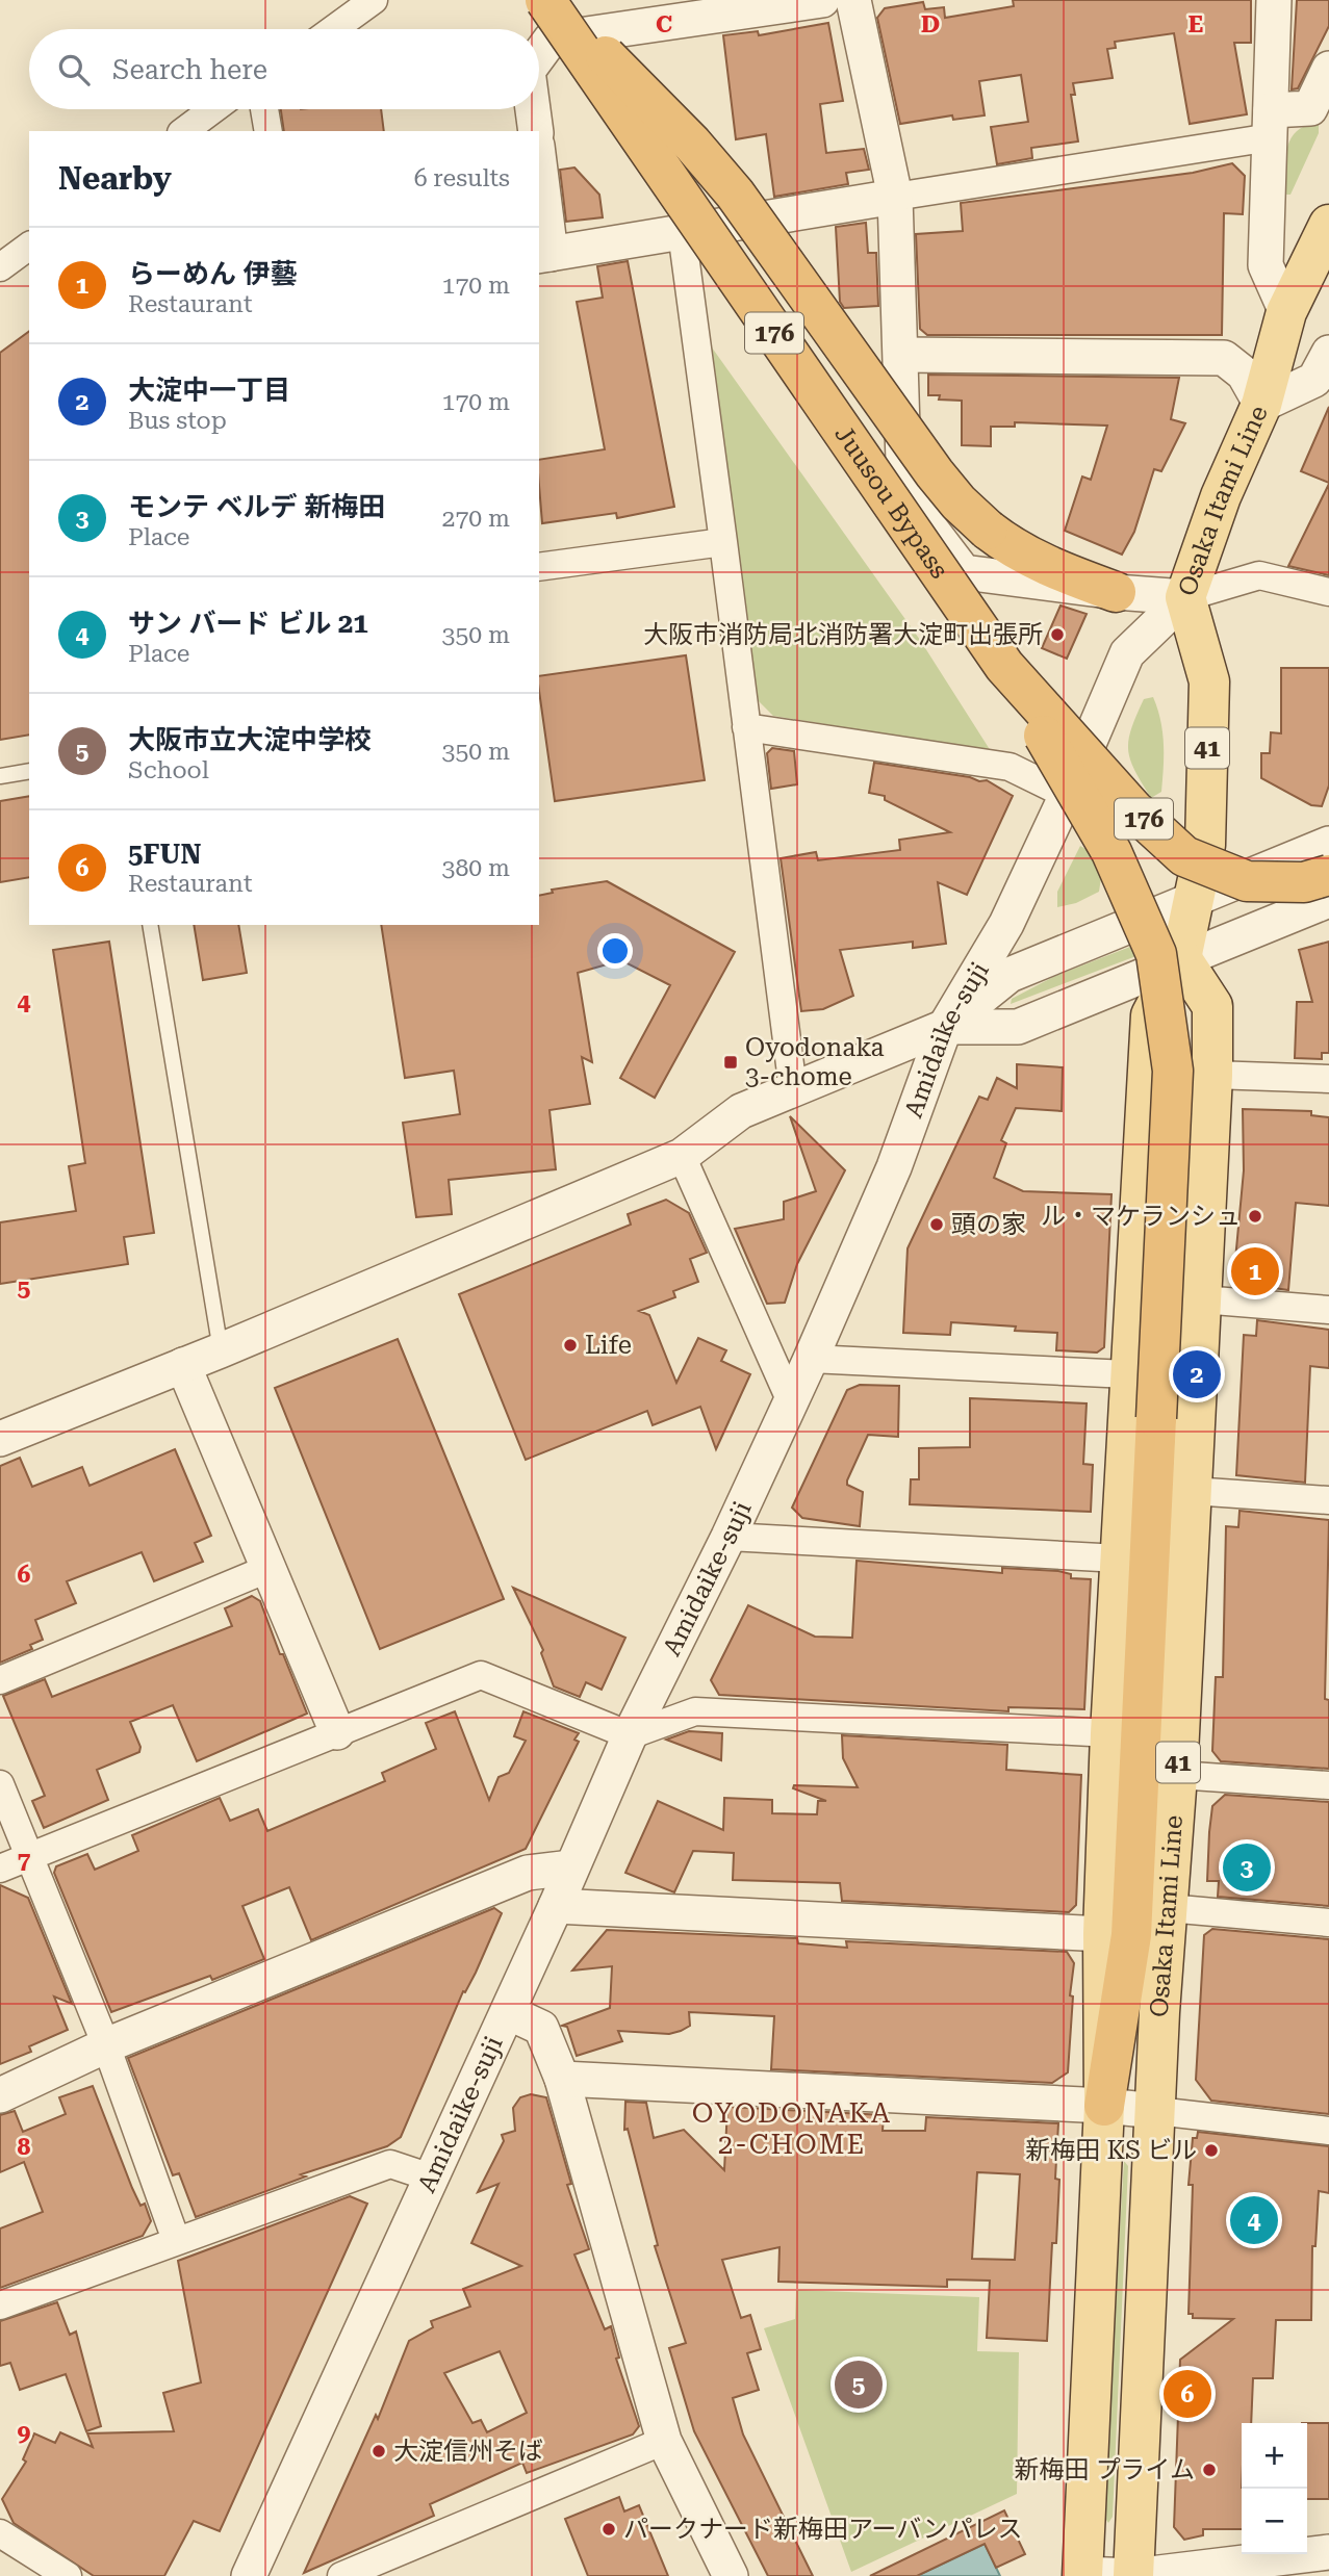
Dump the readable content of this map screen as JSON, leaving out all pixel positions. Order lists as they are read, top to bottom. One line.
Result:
{"streets":{"highway":["176","Juusou Bypass"],"main road":["Osaka Itami Line","41"],"street":["Amidaike-suji"]},"crossings":[["Osaka Itami Line","Amidaike-suji"]],"districts":["OYODONAKA 2-CHOME"],"places":{"other":["大阪市消防局北消防署大淀町出張所","ル・マケランシュ","頭の家","Life","新梅田 KS ビル","大淀信州そば","新梅田 プライム","パークナード新梅田アーバンパレス"],"transit":["Oyodonaka 3-chome"]},"page":{"search":"Search here","heading":["Nearby","6 results"],"list":[{"mark":"1","name":"らーめん 伊藝","note":"Restaurant","value":"170 m"},{"mark":"2","name":"大淀中一丁目","note":"Bus stop","value":"170 m"},{"mark":"3","name":"モンテ ベルデ 新梅田","note":"Place","value":"270 m"},{"mark":"4","name":"サン バード ビル 21","note":"Place","value":"350 m"},{"mark":"5","name":"大阪市立大淀中学校","note":"School","value":"350 m"},{"mark":"6","name":"5FUN","note":"Restaurant","value":"380 m"}],"pins":["1","2","3","4","5","6"],"map_buttons":["+","−"]},"grid":{"columns":["C","D","E"],"rows":["4","5","6","7","8","9"]}}
